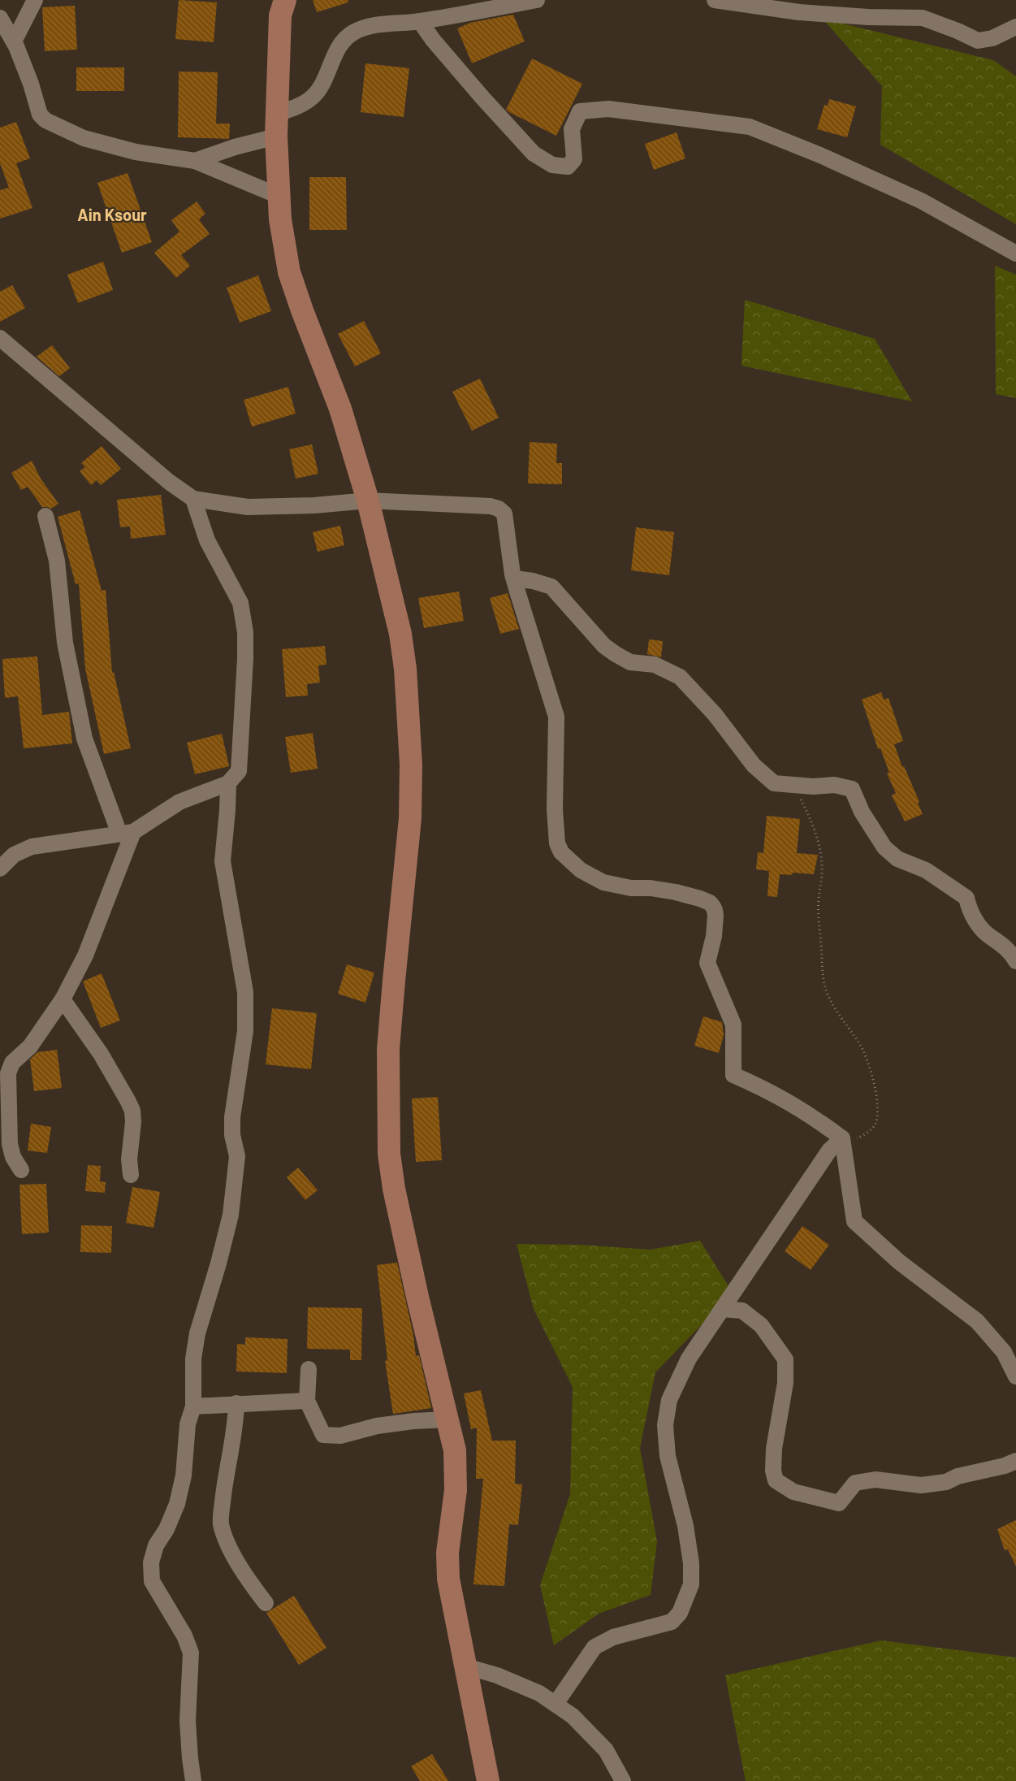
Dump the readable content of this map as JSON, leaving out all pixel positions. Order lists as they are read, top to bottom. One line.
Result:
{"districts":["Ain Ksour"]}
